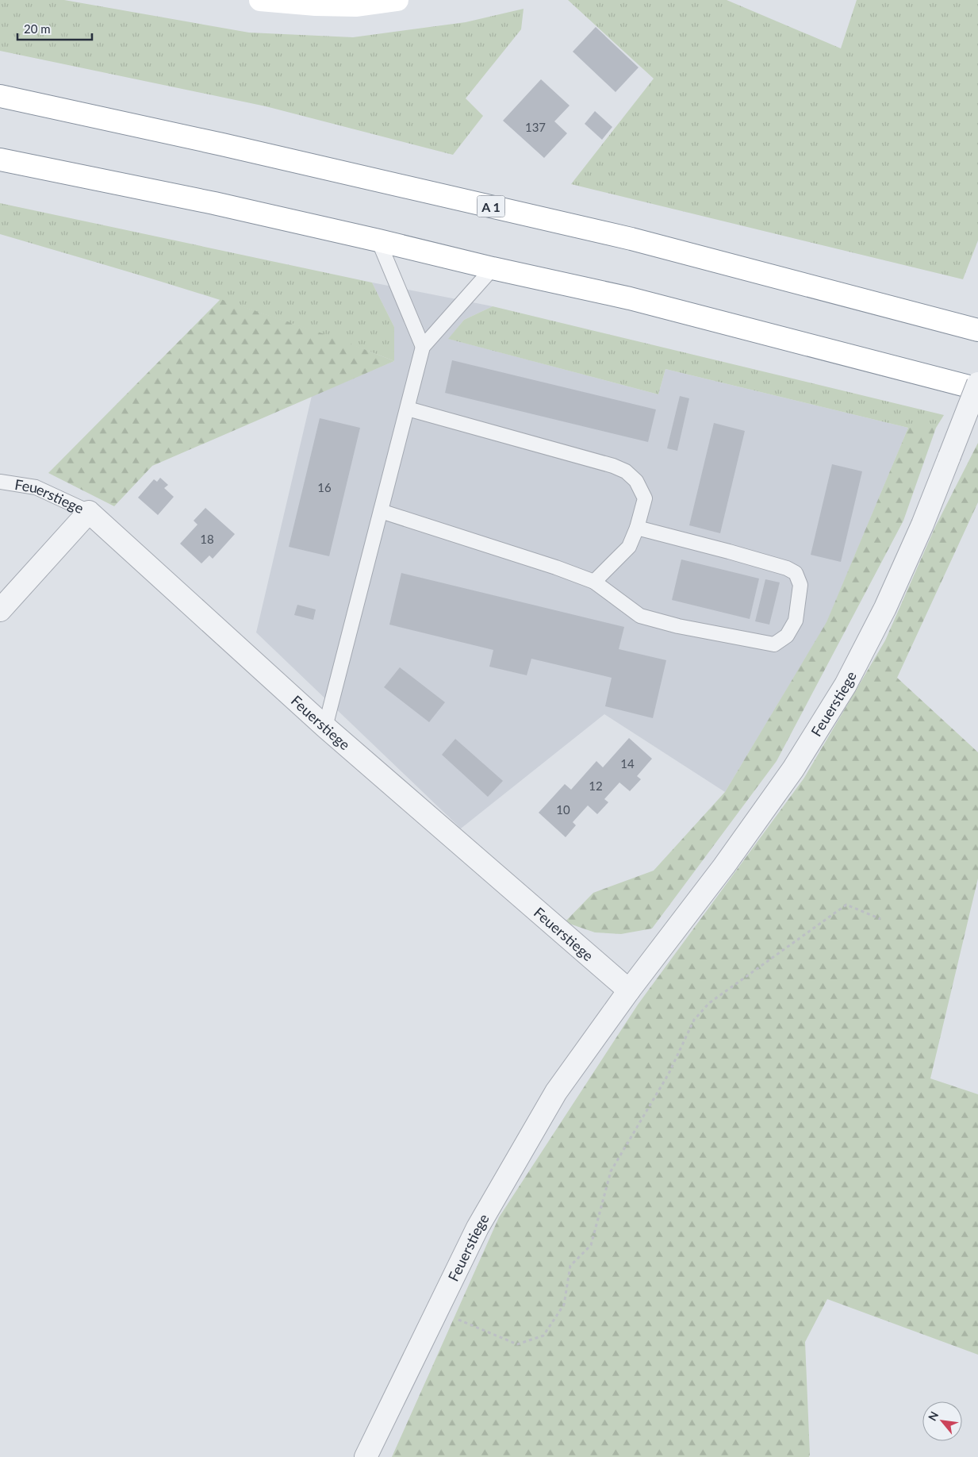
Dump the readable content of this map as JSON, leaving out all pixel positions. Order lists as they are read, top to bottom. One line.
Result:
{"streets":{"main road":["A 1"],"street":["Feuerstiege"]},"house_numbers":["137","16","18","14","12","10"],"scale_bar":"20 m","north":"top left"}
